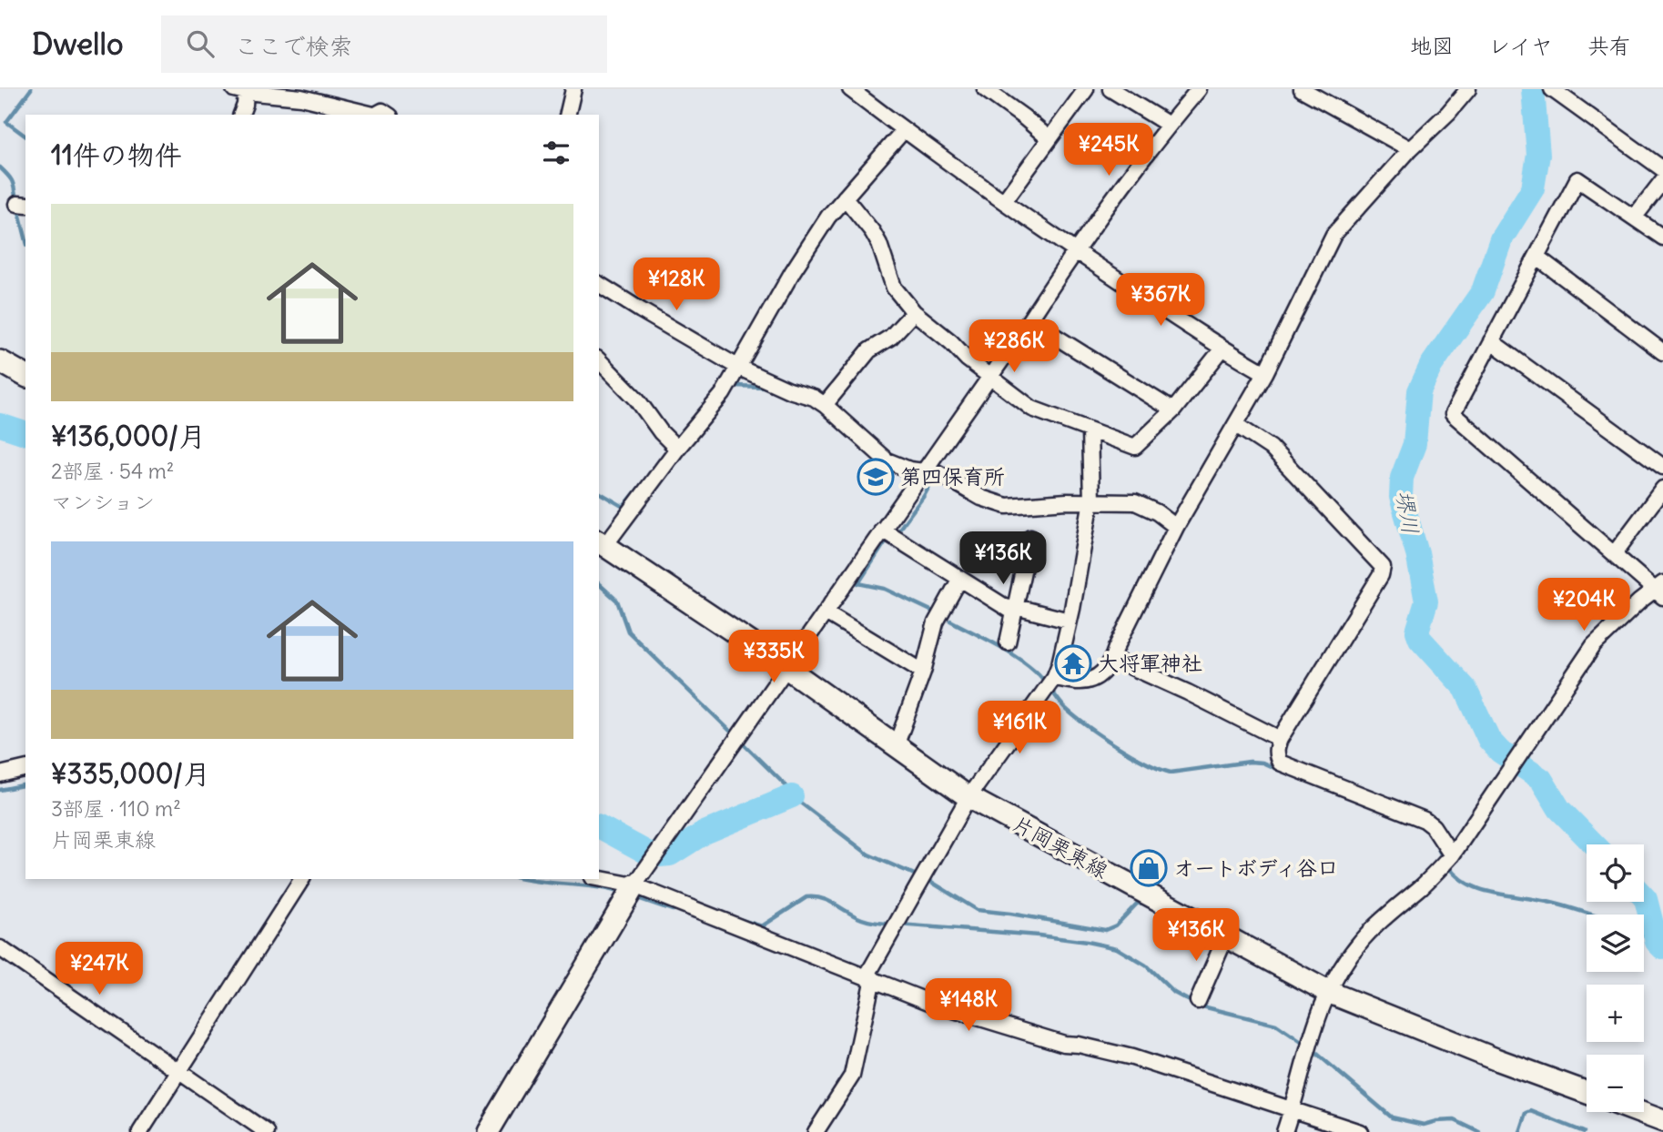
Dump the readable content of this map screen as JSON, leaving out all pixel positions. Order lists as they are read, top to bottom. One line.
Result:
{"streets":{"main road":["片岡栗東線"]},"water":["堺川"],"places":{"school or university":["第四保育所"],"temple":["大将軍神社"],"shop":["オートボディ谷口"]},"page":{"header":"Dwello","search":"ここで検索","nav":["地図","レイヤ","共有"],"heading":"11件の物件","price":["¥245K","¥128K","¥367K","¥286K","¥136K","¥204K","¥335K","¥161K","¥136K","¥247K","¥148K"],"list":[{"name":"¥136,000/月","note":"2部屋 · 54 m² · マンション"},{"name":"¥335,000/月","note":"3部屋 · 110 m² · 片岡栗東線"}],"map_buttons":["+","−"]}}
